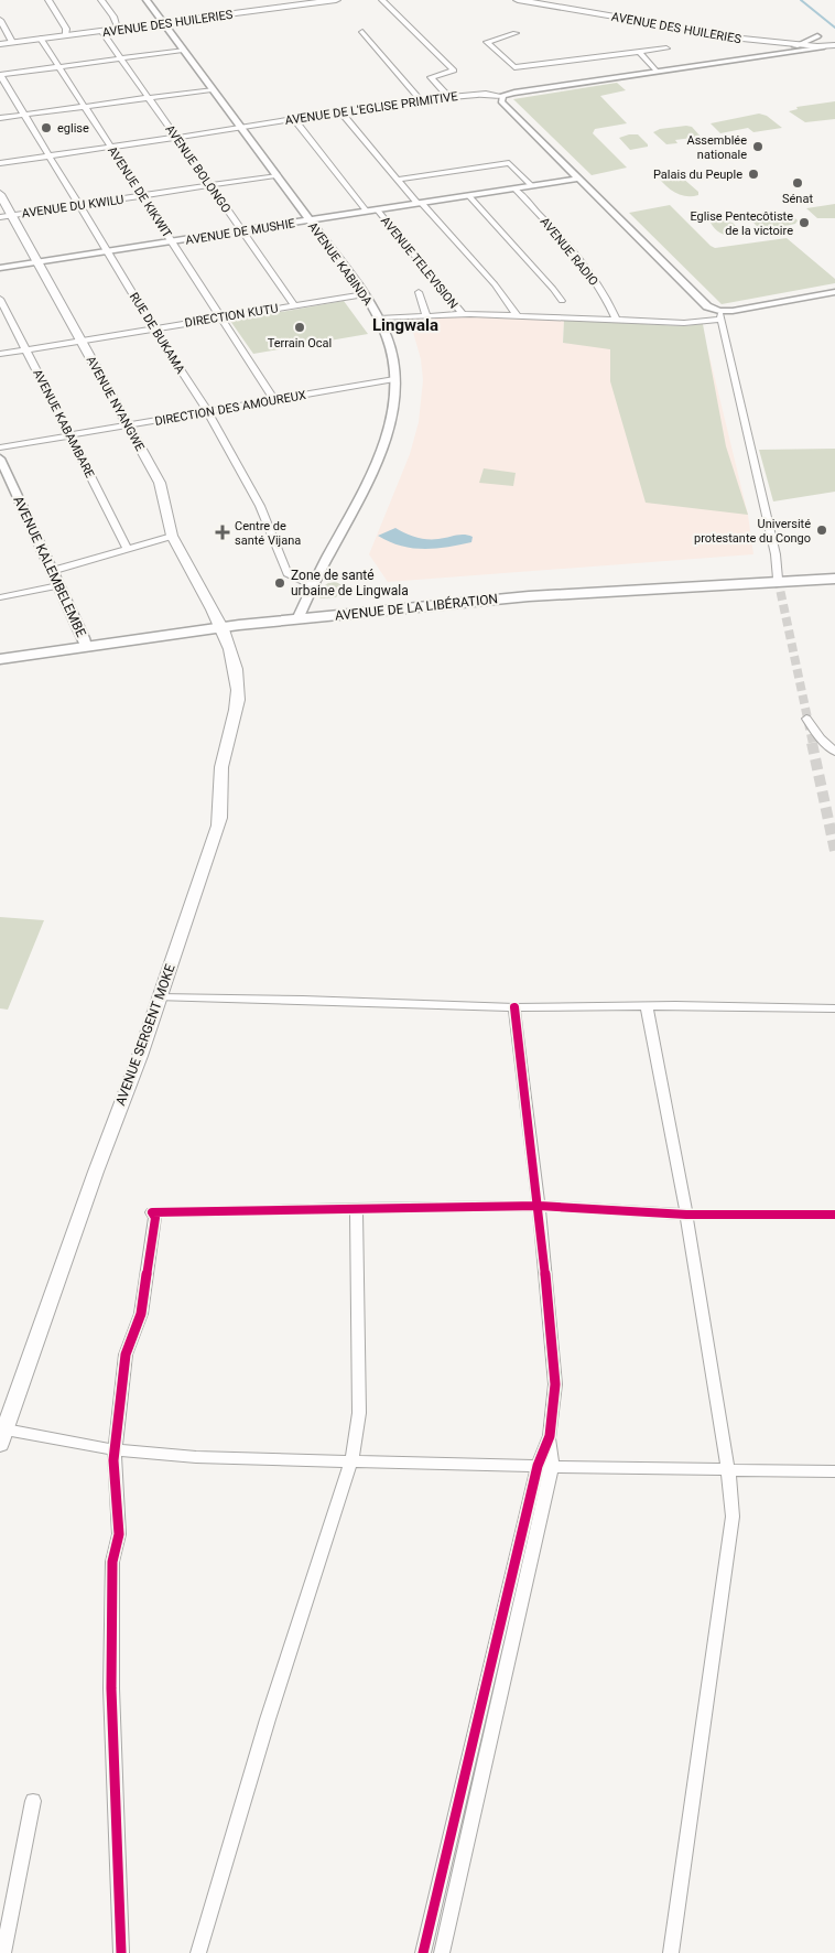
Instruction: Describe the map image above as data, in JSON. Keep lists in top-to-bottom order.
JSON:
{
  "streets": {
    "main road": [
      "AVENUE DES HUILERIES",
      "AVENUE NYANGWE",
      "AVENUE DE LA LIBÉRATION",
      "AVENUE SERGENT MOKE"
    ],
    "street": [
      "AVENUE DE L'EGLISE PRIMITIVE",
      "AVENUE BOLONGO",
      "AVENUE DE KIKWIT",
      "AVENUE DU KWILU",
      "AVENUE DE MUSHIE",
      "AVENUE RADIO",
      "AVENUE TELEVISION",
      "AVENUE KABINDA",
      "DIRECTION KUTU",
      "RUE DE BUKAMA",
      "DIRECTION DES AMOUREUX",
      "AVENUE KABAMBARE",
      "AVENUE KALEMBELEMBE"
    ]
  },
  "crossings": [
    ["AVENUE DES HUILERIES", "AVENUE BOLONGO"],
    ["AVENUE DES HUILERIES", "AVENUE DE KIKWIT"],
    ["AVENUE DES HUILERIES", "AVENUE KABINDA"],
    ["AVENUE DE L'EGLISE PRIMITIVE", "AVENUE BOLONGO"],
    ["AVENUE DE L'EGLISE PRIMITIVE", "AVENUE DE KIKWIT"],
    ["AVENUE DE L'EGLISE PRIMITIVE", "AVENUE KABINDA"],
    ["AVENUE DE L'EGLISE PRIMITIVE", "RUE DE BUKAMA"],
    ["AVENUE BOLONGO", "AVENUE DU KWILU"],
    ["AVENUE BOLONGO", "AVENUE DE MUSHIE"],
    ["AVENUE BOLONGO", "DIRECTION KUTU"],
    ["AVENUE DE KIKWIT", "AVENUE DU KWILU"],
    ["AVENUE DE KIKWIT", "AVENUE DE MUSHIE"],
    ["AVENUE DE KIKWIT", "DIRECTION KUTU"],
    ["AVENUE DE KIKWIT", "DIRECTION DES AMOUREUX"],
    ["AVENUE DU KWILU", "AVENUE KABINDA"],
    ["AVENUE DU KWILU", "RUE DE BUKAMA"],
    ["AVENUE DU KWILU", "AVENUE NYANGWE"],
    ["AVENUE DE MUSHIE", "AVENUE RADIO"],
    ["AVENUE DE MUSHIE", "AVENUE TELEVISION"],
    ["AVENUE DE MUSHIE", "AVENUE KABINDA"],
    ["AVENUE DE MUSHIE", "RUE DE BUKAMA"],
    ["AVENUE DE MUSHIE", "AVENUE NYANGWE"],
    ["AVENUE KABINDA", "DIRECTION KUTU"],
    ["AVENUE KABINDA", "RUE DE BUKAMA"],
    ["AVENUE KABINDA", "DIRECTION DES AMOUREUX"],
    ["AVENUE KABINDA", "AVENUE DE LA LIBÉRATION"],
    ["DIRECTION KUTU", "RUE DE BUKAMA"],
    ["DIRECTION KUTU", "AVENUE NYANGWE"],
    ["DIRECTION KUTU", "AVENUE KABAMBARE"],
    ["RUE DE BUKAMA", "DIRECTION DES AMOUREUX"],
    ["AVENUE NYANGWE", "DIRECTION DES AMOUREUX"],
    ["AVENUE NYANGWE", "AVENUE DE LA LIBÉRATION"],
    ["AVENUE NYANGWE", "AVENUE SERGENT MOKE"],
    ["DIRECTION DES AMOUREUX", "AVENUE KABAMBARE"],
    ["AVENUE KALEMBELEMBE", "AVENUE DE LA LIBÉRATION"],
    ["AVENUE DE LA LIBÉRATION", "AVENUE SERGENT MOKE"]
  ],
  "districts": ["Lingwala"],
  "places": {
    "other": [
      "eglise",
      "Assemblée nationale",
      "Palais du Peuple",
      "Sénat",
      "Eglise Pentecôtiste de la victoire",
      "Terrain Ocal",
      "Université protestante du Congo",
      "Zone de santé urbaine de Lingwala"
    ],
    "health": ["Centre de santé Vijana"]
  }
}
